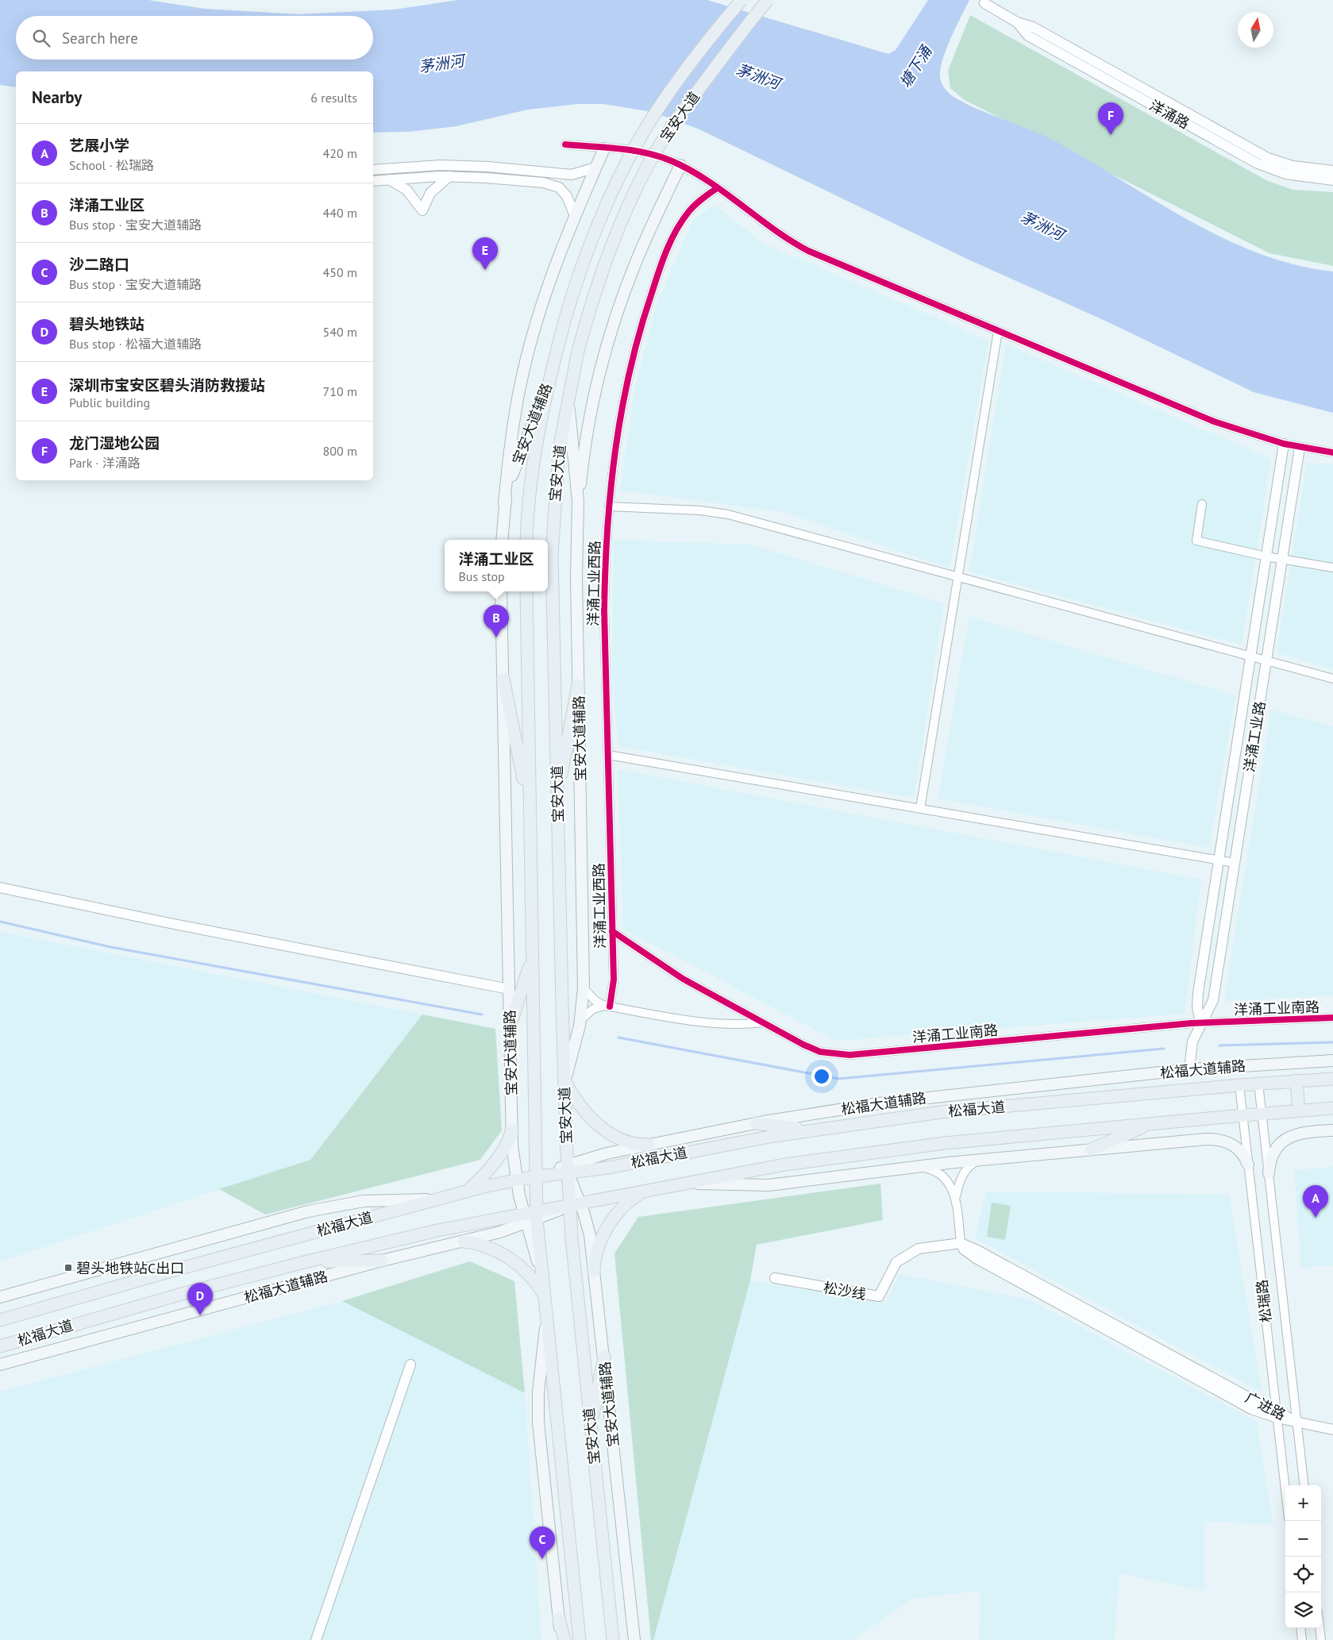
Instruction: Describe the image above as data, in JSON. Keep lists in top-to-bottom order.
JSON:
{
  "streets": {
    "main road": [
      "宝安大道",
      "宝安大道辅路",
      "松福大道辅路",
      "松福大道"
    ],
    "street": [
      "洋涌路",
      "洋涌工业西路",
      "洋涌工业路",
      "洋涌工业南路",
      "松沙线",
      "松瑞路",
      "广进路"
    ]
  },
  "crossings": [
    ["宝安大道", "宝安大道辅路"],
    ["宝安大道", "松福大道辅路"],
    ["宝安大道", "松福大道"],
    ["宝安大道辅路", "松福大道辅路"],
    ["宝安大道辅路", "松福大道"],
    ["洋涌工业西路", "洋涌工业南路"],
    ["洋涌工业路", "洋涌工业南路"],
    ["洋涌工业路", "松福大道辅路"],
    ["松福大道辅路", "松福大道"],
    ["松福大道", "松瑞路"],
    ["松沙线", "广进路"],
    ["松瑞路", "广进路"]
  ],
  "water": ["茅洲河", "塘下涌"],
  "places": {
    "transit": ["碧头地铁站C出口"]
  },
  "north": "top",
  "page": {
    "search": "Search here",
    "heading": ["Nearby", "6 results"],
    "pins": [
      "F",
      "E",
      "B",
      "A",
      "D",
      "C"
    ],
    "list": [
      {
        "mark": "A",
        "name": "艺展小学",
        "note": "School · 松瑞路",
        "value": "420 m"
      },
      {
        "mark": "B",
        "name": "洋涌工业区",
        "note": "Bus stop · 宝安大道辅路",
        "value": "440 m"
      },
      {
        "mark": "C",
        "name": "沙二路口",
        "note": "Bus stop · 宝安大道辅路",
        "value": "450 m"
      },
      {
        "mark": "D",
        "name": "碧头地铁站",
        "note": "Bus stop · 松福大道辅路",
        "value": "540 m"
      },
      {
        "mark": "E",
        "name": "深圳市宝安区碧头消防救援站",
        "note": "Public building",
        "value": "710 m"
      },
      {
        "mark": "F",
        "name": "龙门湿地公园",
        "note": "Park · 洋涌路",
        "value": "800 m"
      }
    ],
    "popup": ["洋涌工业区", "Bus stop"],
    "map_buttons": ["+", "−"]
  }
}
